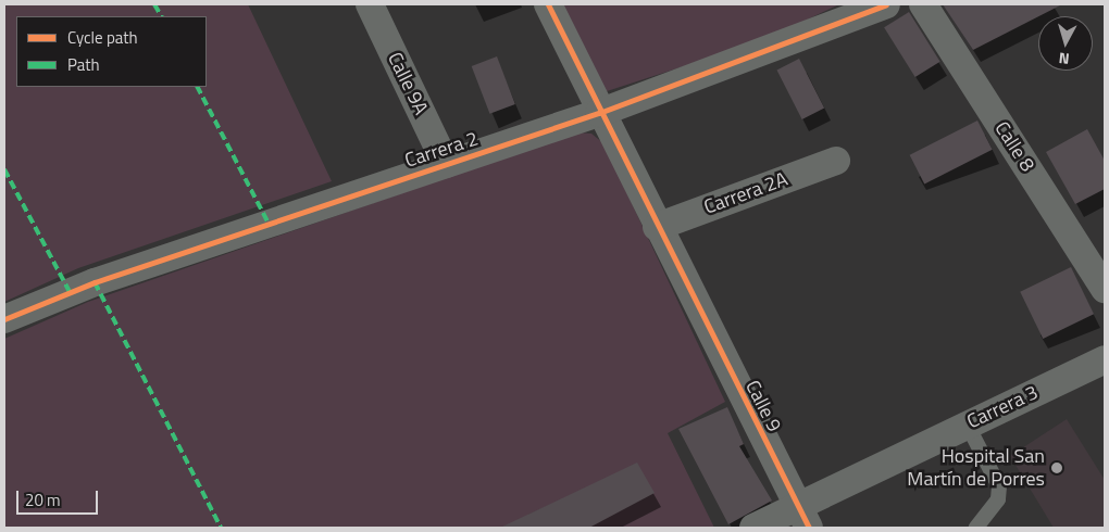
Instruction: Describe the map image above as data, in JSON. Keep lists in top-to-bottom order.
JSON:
{
  "streets": {
    "street": [
      "Calle 9A",
      "Calle 8",
      "Carrera 2",
      "Carrera 2A",
      "Calle 9",
      "Carrera 3"
    ]
  },
  "crossings": [
    ["Calle 9A", "Carrera 2"],
    ["Carrera 2", "Calle 9"],
    ["Carrera 2A", "Calle 9"],
    ["Calle 9", "Carrera 3"]
  ],
  "places": ["Hospital San Martín de Porres"],
  "legend": ["Cycle path", "Path"],
  "scale_bar": "20 m",
  "north": "bottom"
}
